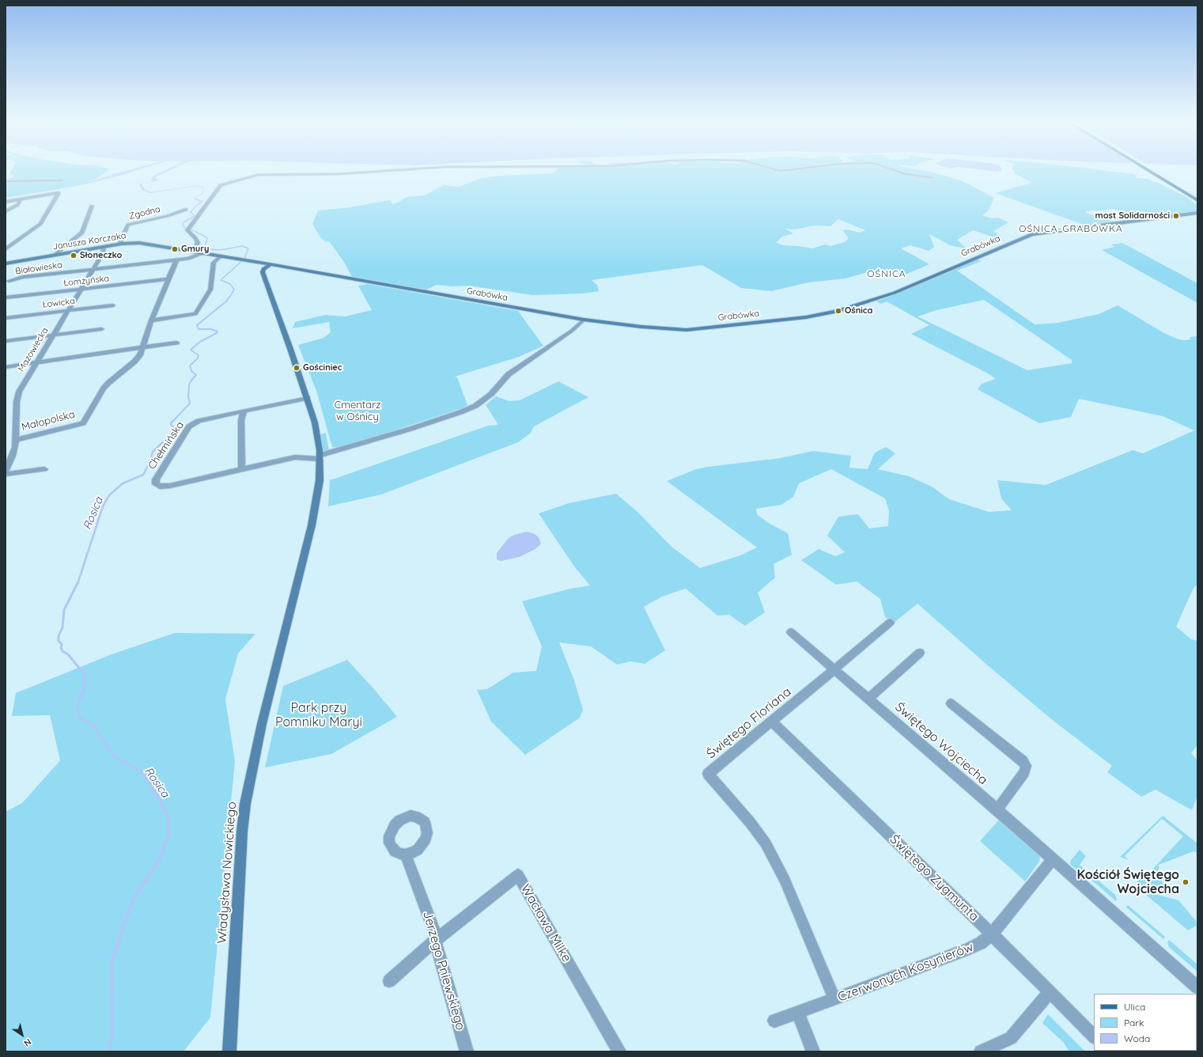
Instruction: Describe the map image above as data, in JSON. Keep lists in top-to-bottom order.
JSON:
{
  "streets": {
    "street": [
      "Zgodna",
      "Janusza Korczaka",
      "Grabówka",
      "Białowieska",
      "Łomżyńska",
      "Łowicka",
      "Mazowiecka",
      "Małopolska",
      "Chełmińska",
      "Świętego Floriana",
      "Świętego Wojciecha",
      "Władysława Nowickiego",
      "Świętego Zygmunta",
      "Wacława Milke",
      "Jerzego Pniewskiego",
      "Czerwonych Kosynierów"
    ]
  },
  "crossings": [
    ["Zgodna", "Janusza Korczaka"],
    ["Janusza Korczaka", "Grabówka"],
    ["Janusza Korczaka", "Białowieska"],
    ["Janusza Korczaka", "Mazowiecka"],
    ["Białowieska", "Mazowiecka"],
    ["Białowieska", "Małopolska"],
    ["Łomżyńska", "Mazowiecka"],
    ["Łomżyńska", "Małopolska"],
    ["Łowicka", "Mazowiecka"],
    ["Mazowiecka", "Małopolska"],
    ["Chełmińska", "Władysława Nowickiego"],
    ["Świętego Floriana", "Świętego Wojciecha"],
    ["Świętego Floriana", "Świętego Zygmunta"],
    ["Świętego Floriana", "Czerwonych Kosynierów"],
    ["Świętego Wojciecha", "Czerwonych Kosynierów"],
    ["Świętego Zygmunta", "Czerwonych Kosynierów"],
    ["Wacława Milke", "Jerzego Pniewskiego"]
  ],
  "districts": ["OŚNICA-GRABÓWKA", "OŚNICA"],
  "water": ["Rosica"],
  "parks": ["Cmentarz w Ośnicy", "Park przy Pomniku Maryi"],
  "places": [
    "most Solidarności",
    "Gmury",
    "Słoneczko",
    "Ośnica",
    "Gościniec",
    "Kościół Świętego Wojciecha"
  ],
  "legend": ["Ulica", "Park", "Woda"],
  "north": "bottom right"
}
